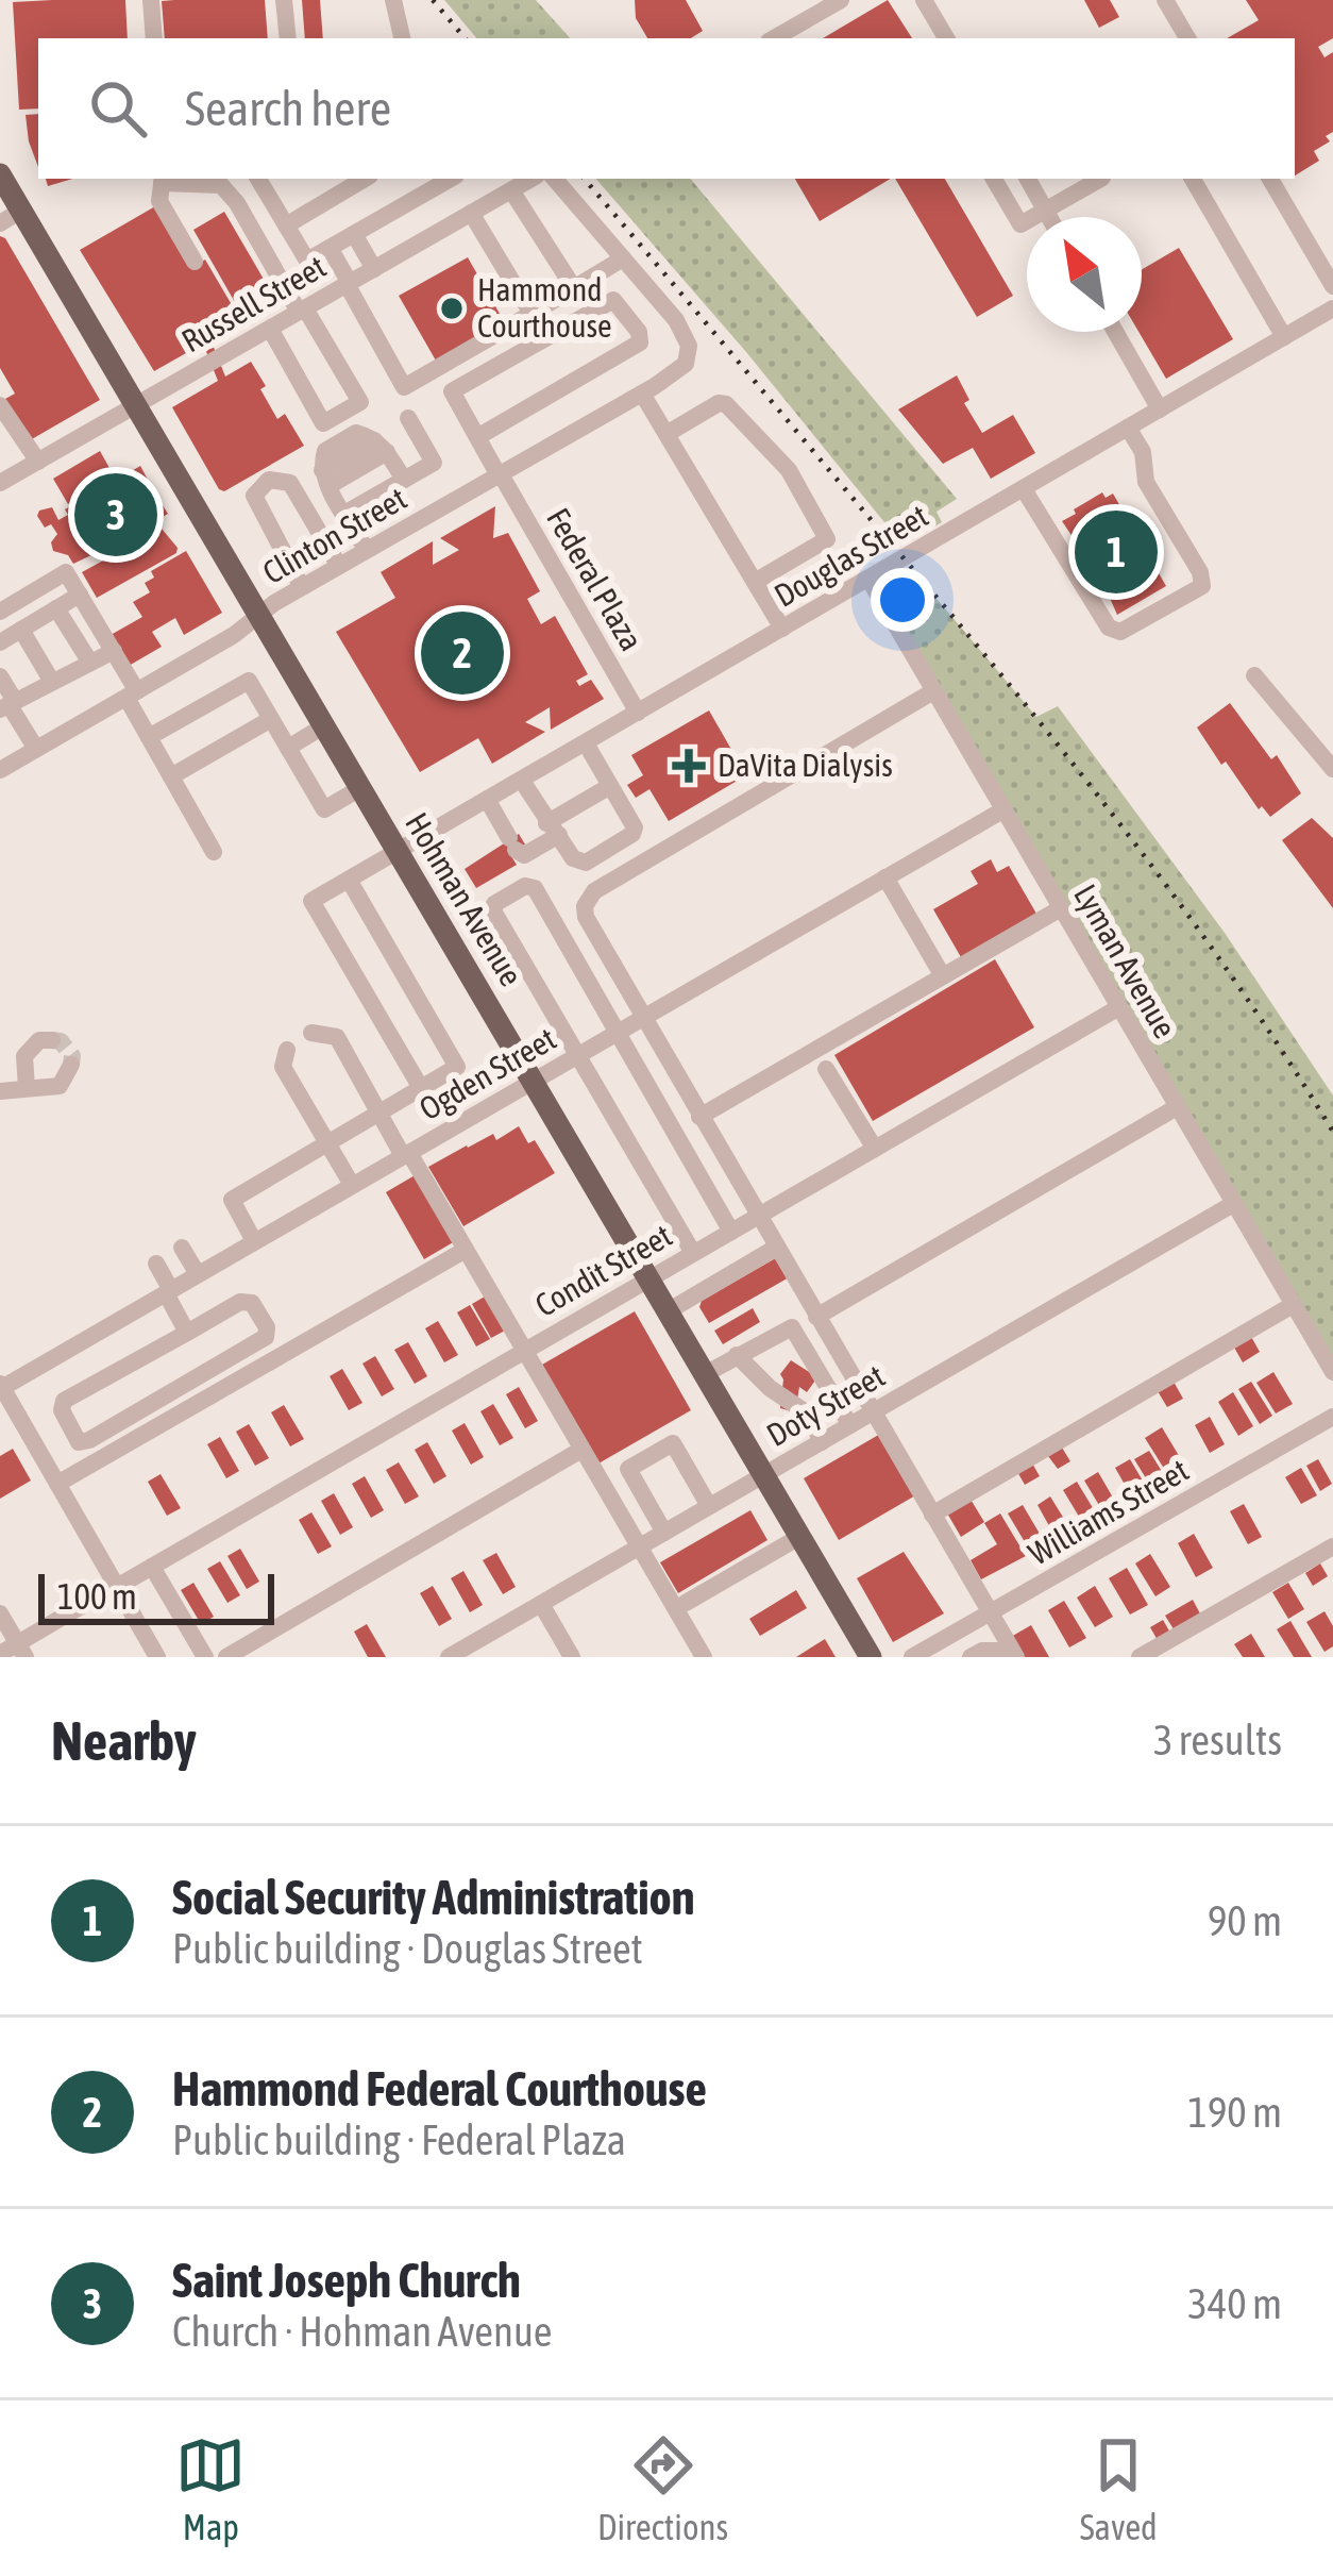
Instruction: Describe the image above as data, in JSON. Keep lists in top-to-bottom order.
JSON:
{
  "streets": {
    "main road": ["Hohman Avenue"],
    "street": [
      "Russell Street",
      "Clinton Street",
      "Douglas Street",
      "Federal Plaza",
      "Lyman Avenue",
      "Ogden Street",
      "Condit Street",
      "Doty Street",
      "Williams Street"
    ]
  },
  "crossings": [
    ["Russell Street", "Hohman Avenue"],
    ["Clinton Street", "Federal Plaza"],
    ["Clinton Street", "Hohman Avenue"],
    ["Douglas Street", "Federal Plaza"],
    ["Douglas Street", "Hohman Avenue"],
    ["Douglas Street", "Lyman Avenue"],
    ["Hohman Avenue", "Ogden Street"],
    ["Hohman Avenue", "Condit Street"],
    ["Hohman Avenue", "Doty Street"],
    ["Lyman Avenue", "Ogden Street"],
    ["Lyman Avenue", "Condit Street"],
    ["Lyman Avenue", "Doty Street"]
  ],
  "places": {
    "other": ["Hammond Courthouse"],
    "health": ["DaVita Dialysis"]
  },
  "scale_bar": "100 m",
  "north": "top left",
  "page": {
    "search": "Search here",
    "pins": ["3", "1", "2"],
    "scale": "100 m",
    "heading": ["Nearby", "3 results"],
    "list": [
      {
        "mark": "1",
        "name": "Social Security Administration",
        "note": "Public building · Douglas Street",
        "value": "90 m"
      },
      {
        "mark": "2",
        "name": "Hammond Federal Courthouse",
        "note": "Public building · Federal Plaza",
        "value": "190 m"
      },
      {
        "mark": "3",
        "name": "Saint Joseph Church",
        "note": "Church · Hohman Avenue",
        "value": "340 m"
      }
    ],
    "nav": ["Map", "Directions", "Saved"]
  }
}
